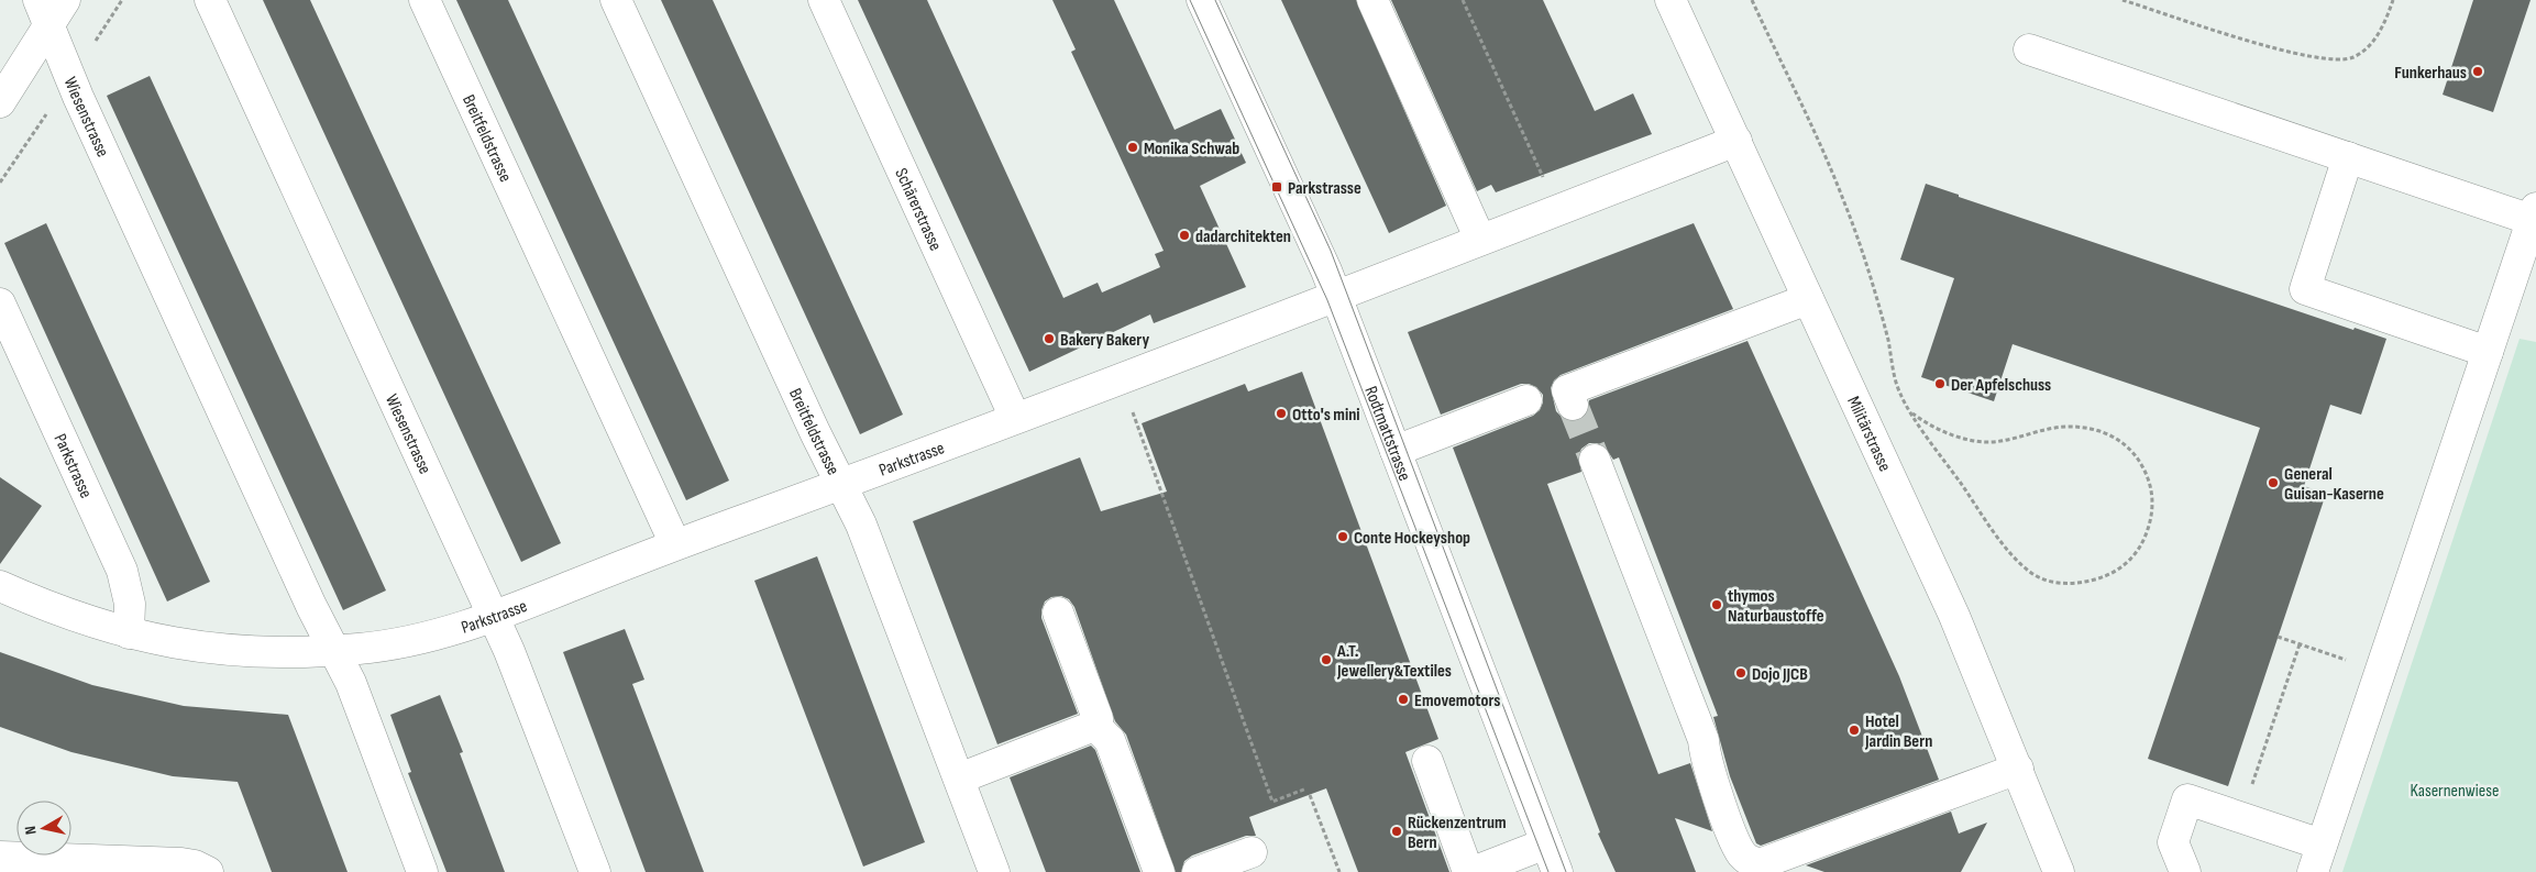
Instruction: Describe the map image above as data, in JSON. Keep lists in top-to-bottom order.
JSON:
{
  "streets": {
    "street": [
      "Wiesenstrasse",
      "Breitfeldstrasse",
      "Schärerstrasse",
      "Rodtmattstrasse",
      "Militärstrasse",
      "Parkstrasse"
    ]
  },
  "crossings": [
    ["Wiesenstrasse", "Parkstrasse"],
    ["Breitfeldstrasse", "Parkstrasse"],
    ["Schärerstrasse", "Parkstrasse"],
    ["Rodtmattstrasse", "Parkstrasse"],
    ["Militärstrasse", "Parkstrasse"]
  ],
  "parks": ["Kasernenwiese"],
  "places": {
    "other": [
      "Funkerhaus",
      "Monika Schwab",
      "dadarchitekten",
      "Bakery Bakery",
      "Der Apfelschuss",
      "Otto's mini",
      "General Guisan-Kaserne",
      "Conte Hockeyshop",
      "thymos Naturbaustoffe",
      "A.T. Jewellery&Textiles",
      "Dojo JJCB",
      "Emovemotors",
      "Hotel Jardin Bern",
      "Rückenzentrum Bern"
    ],
    "transit": ["Parkstrasse"]
  },
  "north": "left"
}
